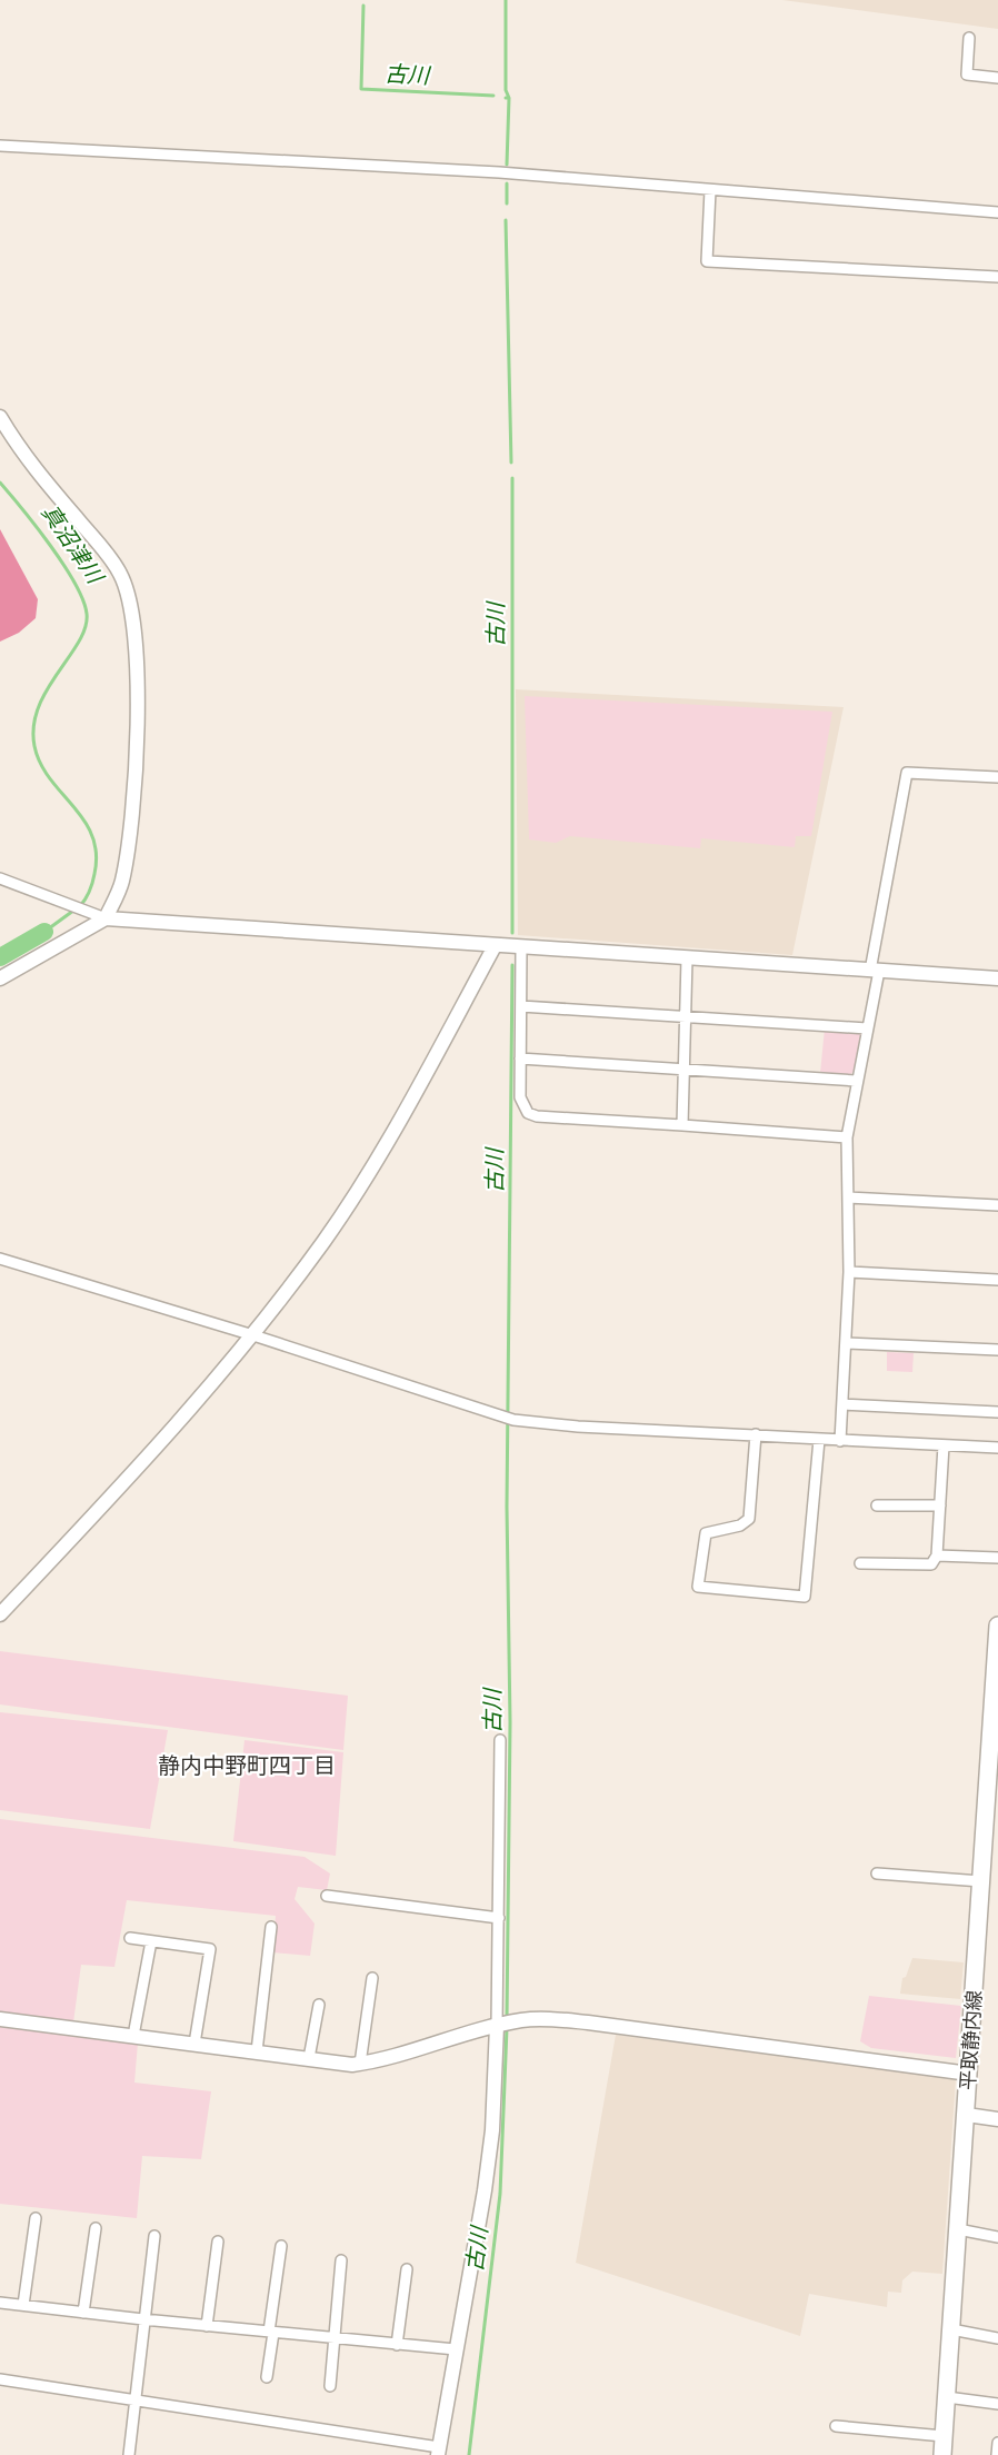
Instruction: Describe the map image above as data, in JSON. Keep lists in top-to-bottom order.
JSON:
{
  "streets": {
    "main road": ["平取静内線"]
  },
  "districts": ["静内中野町四丁目"],
  "water": ["古川", "真沼津川"]
}
